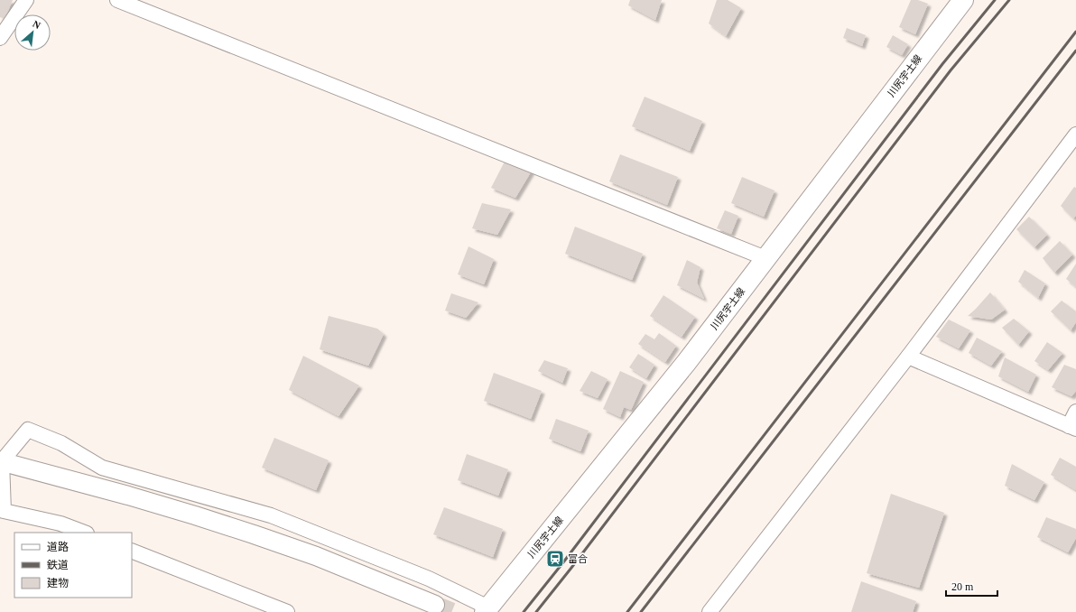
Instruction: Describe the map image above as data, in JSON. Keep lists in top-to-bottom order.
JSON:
{
  "streets": {
    "main road": ["川尻宇土線"]
  },
  "places": {
    "station": ["富合"]
  },
  "legend": ["道路", "鉄道", "建物"],
  "scale_bar": "20 m",
  "north": "top right"
}
